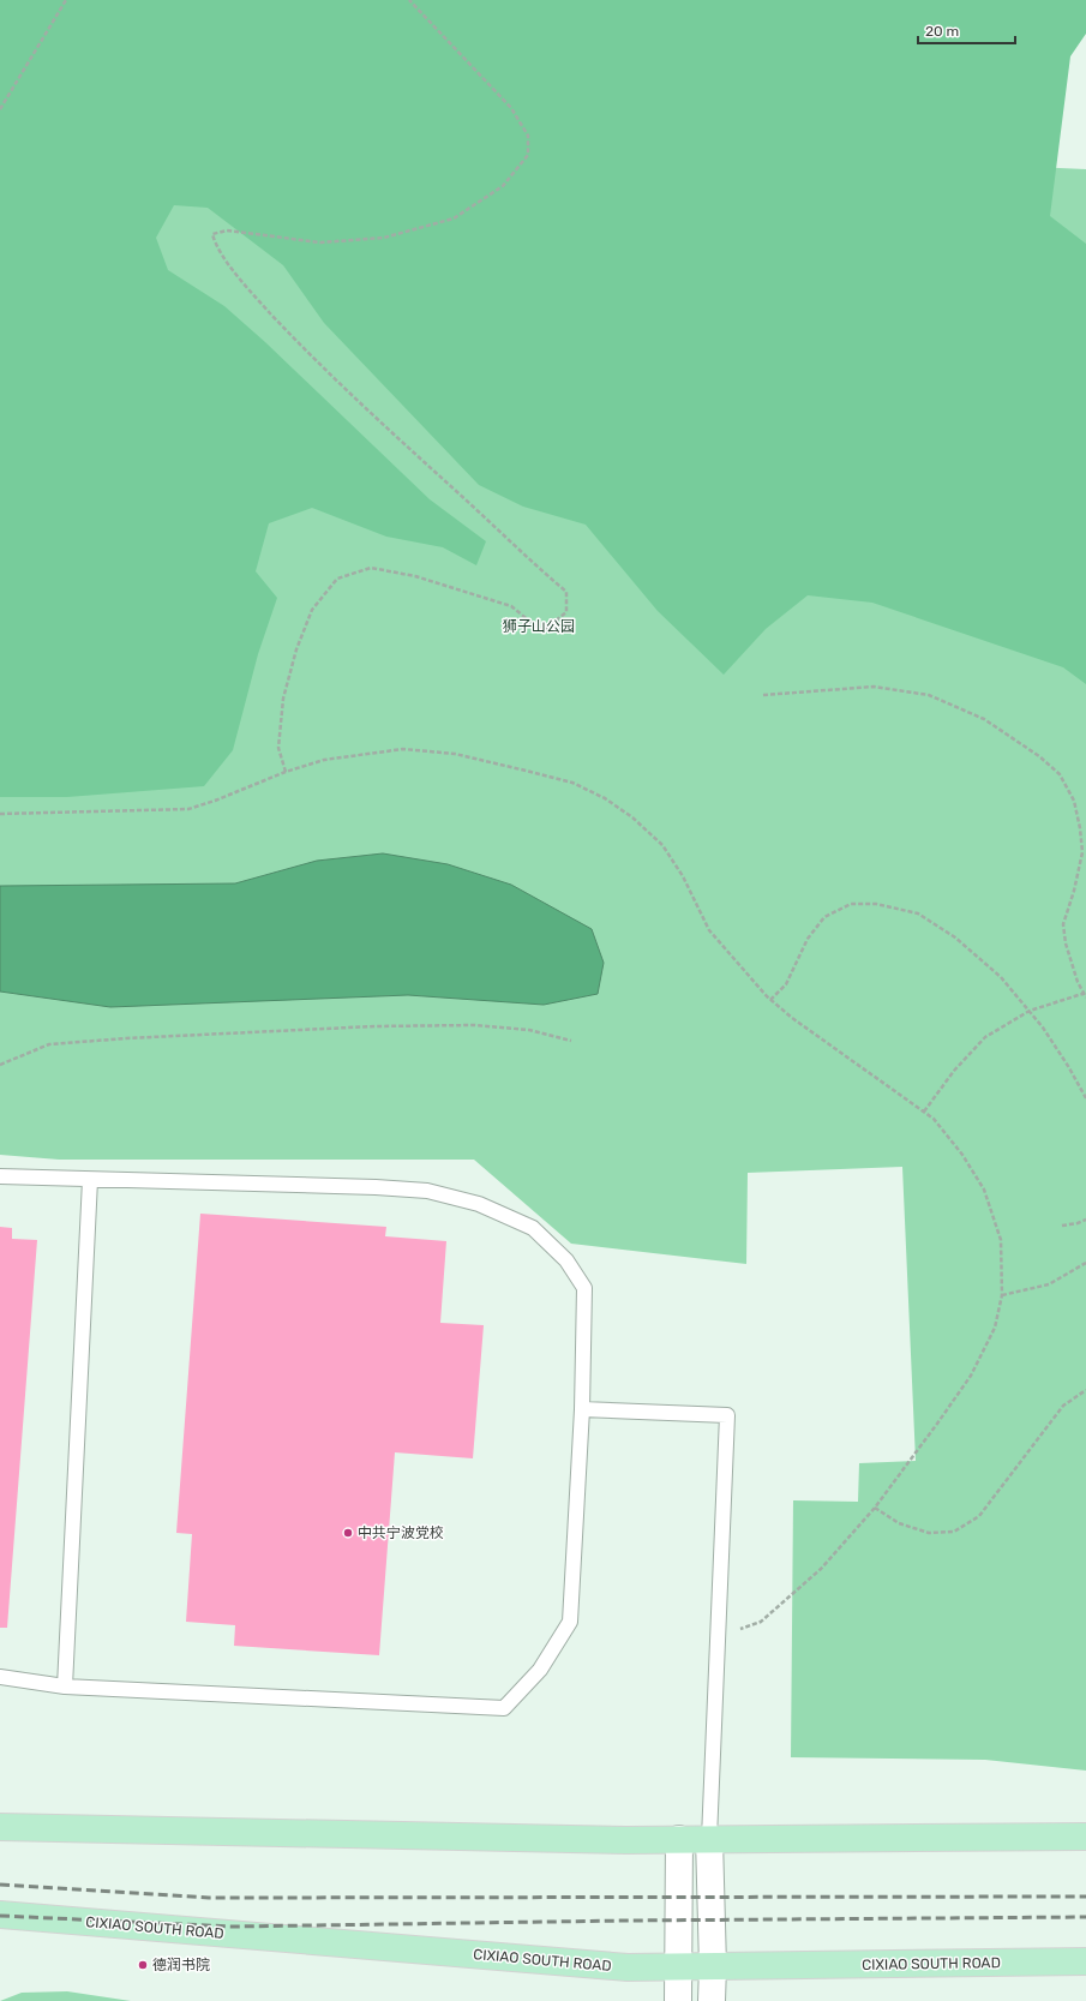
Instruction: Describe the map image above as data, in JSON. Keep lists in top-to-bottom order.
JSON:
{
  "streets": {
    "main road": ["CIXIAO SOUTH ROAD"]
  },
  "parks": ["狮子山公园"],
  "places": ["中共宁波党校", "德润书院"],
  "scale_bar": "20 m"
}
